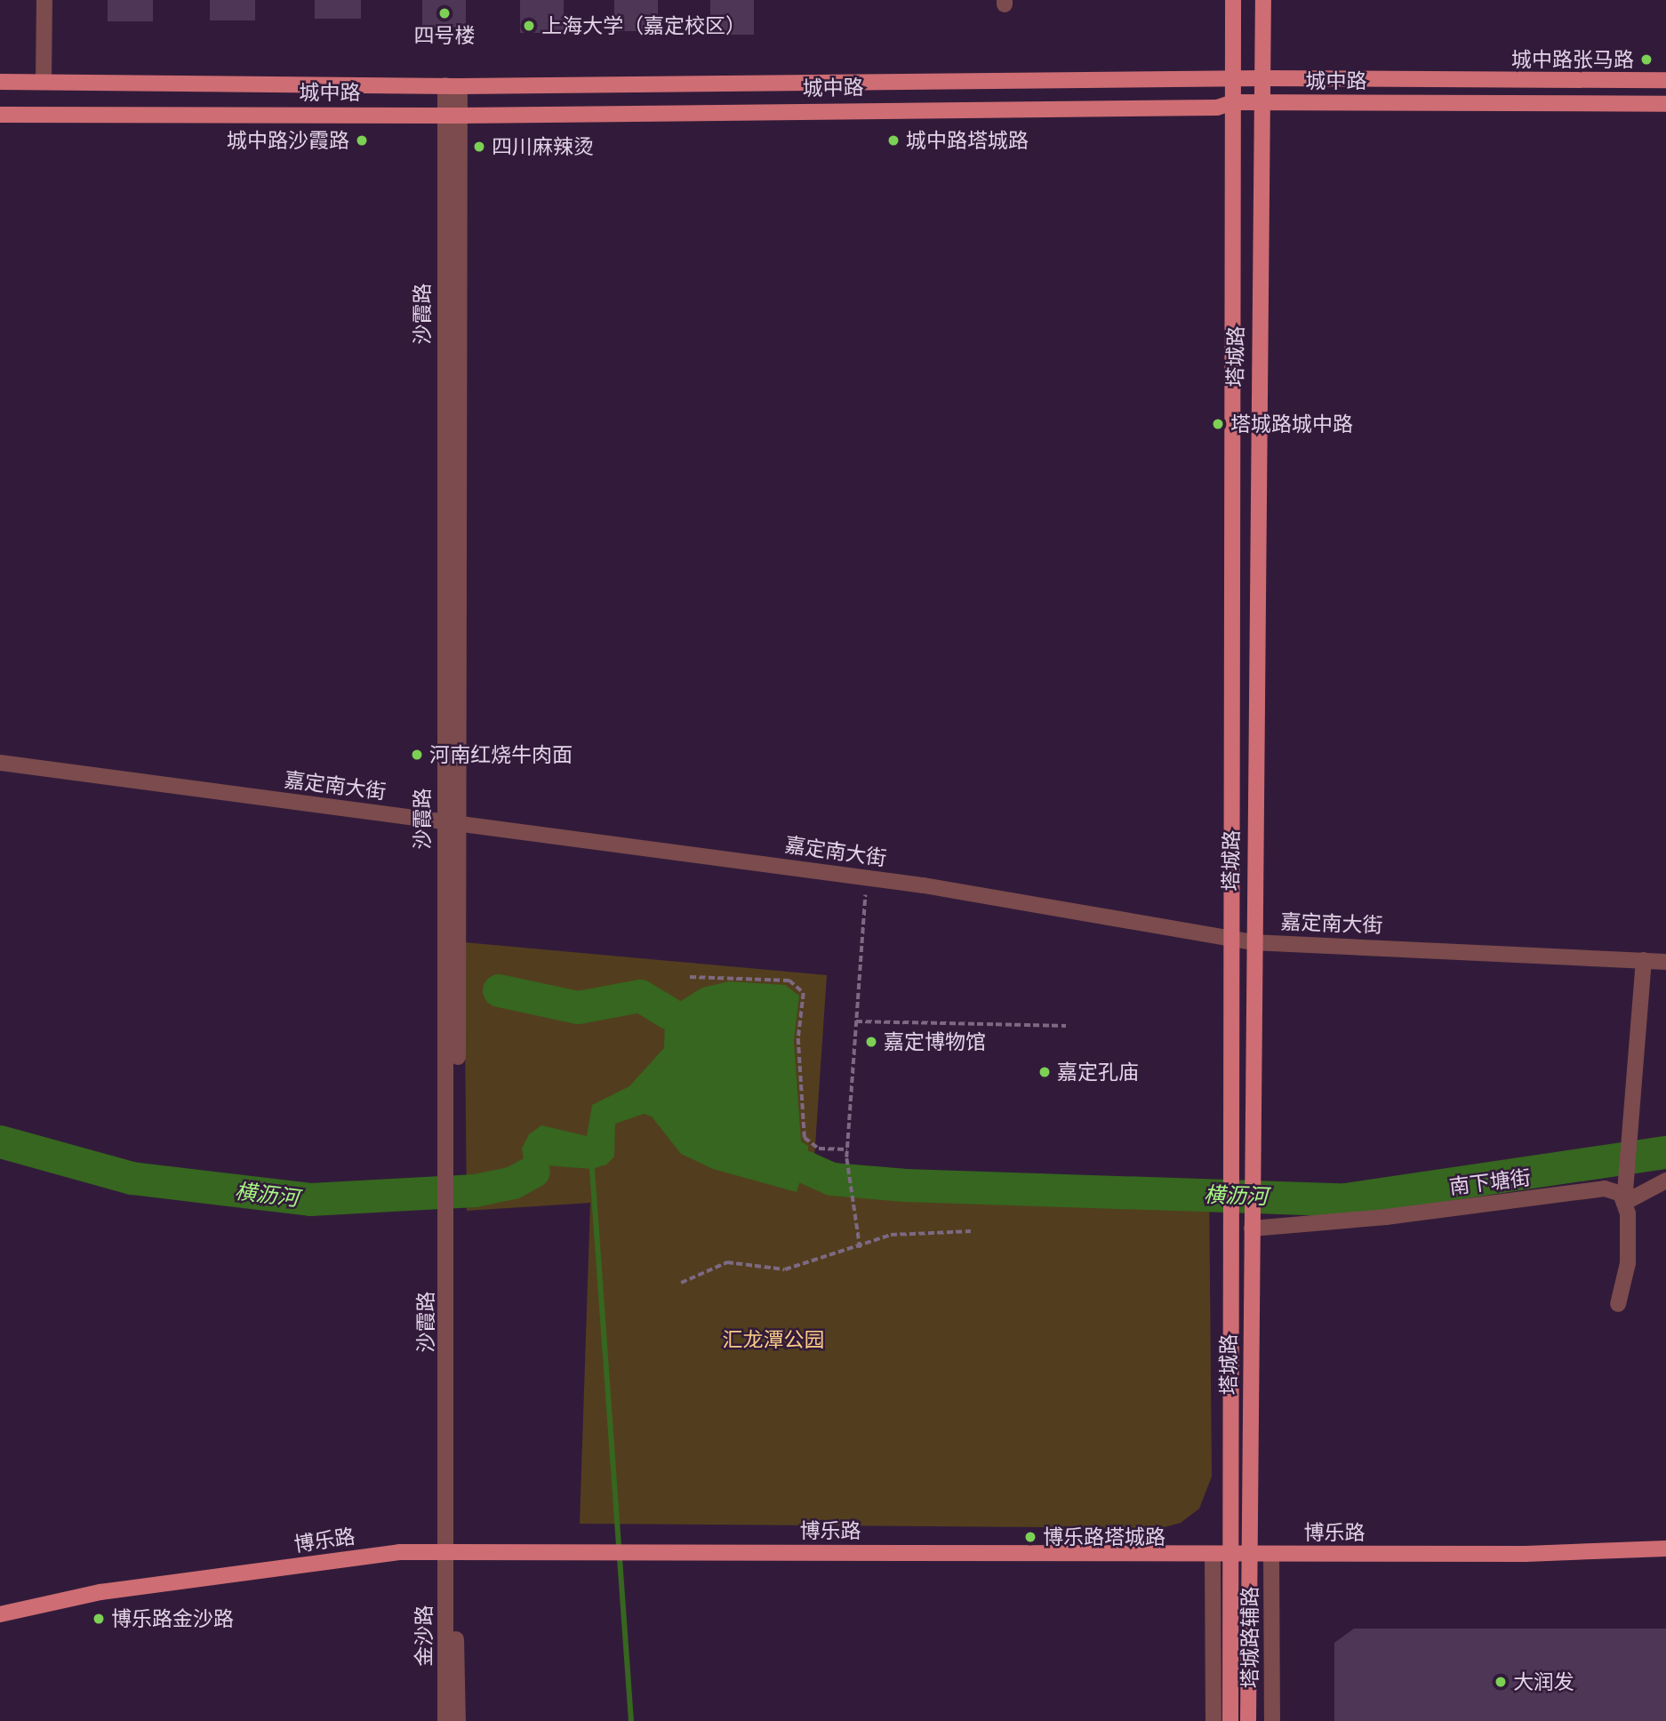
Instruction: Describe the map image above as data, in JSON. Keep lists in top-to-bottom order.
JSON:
{
  "streets": {
    "main road": ["城中路", "塔城路", "博乐路"],
    "street": [
      "沙霞路",
      "嘉定南大街",
      "南下塘街",
      "金沙路",
      "塔城路辅路"
    ]
  },
  "crossings": [
    ["城中路", "沙霞路"],
    ["城中路", "塔城路"],
    ["沙霞路", "嘉定南大街"],
    ["沙霞路", "博乐路"],
    ["沙霞路", "金沙路"],
    ["塔城路", "嘉定南大街"],
    ["塔城路", "南下塘街"],
    ["塔城路", "博乐路"],
    ["博乐路", "金沙路"],
    ["博乐路", "塔城路辅路"]
  ],
  "water": ["横沥河"],
  "parks": ["汇龙潭公园"],
  "places": [
    "四号楼",
    "上海大学（嘉定校区）",
    "城中路张马路",
    "城中路沙霞路",
    "城中路塔城路",
    "四川麻辣烫",
    "塔城路城中路",
    "河南红烧牛肉面",
    "嘉定博物馆",
    "嘉定孔庙",
    "博乐路塔城路",
    "博乐路金沙路",
    "大润发"
  ]
}
